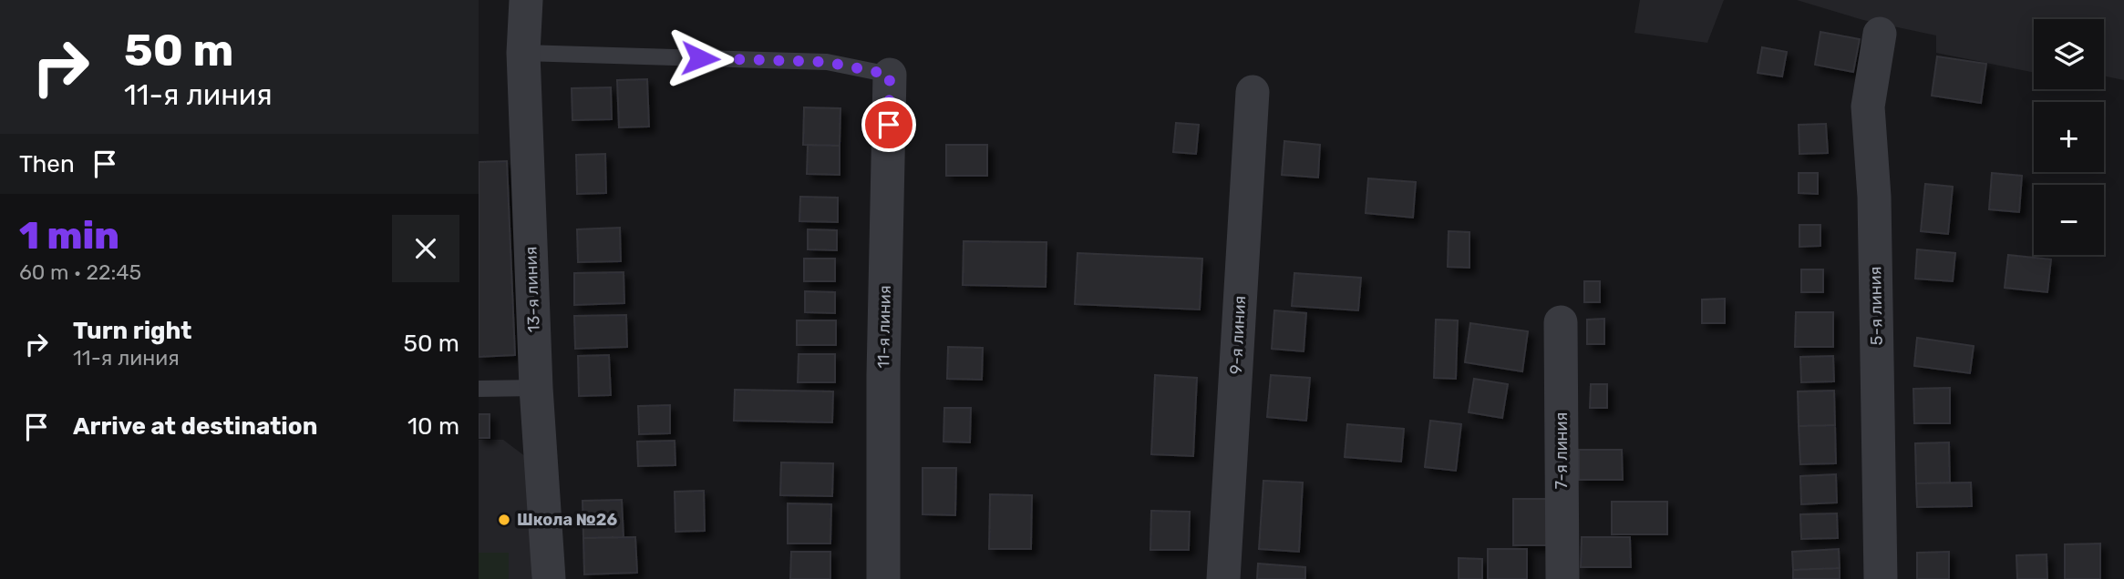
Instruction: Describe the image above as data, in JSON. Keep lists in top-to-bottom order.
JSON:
{
  "streets": {
    "street": [
      "13-я линия",
      "5-я линия",
      "11-я линия",
      "9-я линия",
      "7-я линия"
    ]
  },
  "places": ["Школа №26"],
  "page": {
    "turn": ["50 m", "11-я линия"],
    "map_buttons": ["+", "−"],
    "then": "Then",
    "heading": ["1 min", "60 m · 22:45"],
    "list": [
      {
        "name": "Turn right",
        "note": "11-я линия",
        "value": "50 m"
      },
      {
        "name": "Arrive at destination",
        "value": "10 m"
      }
    ]
  }
}
